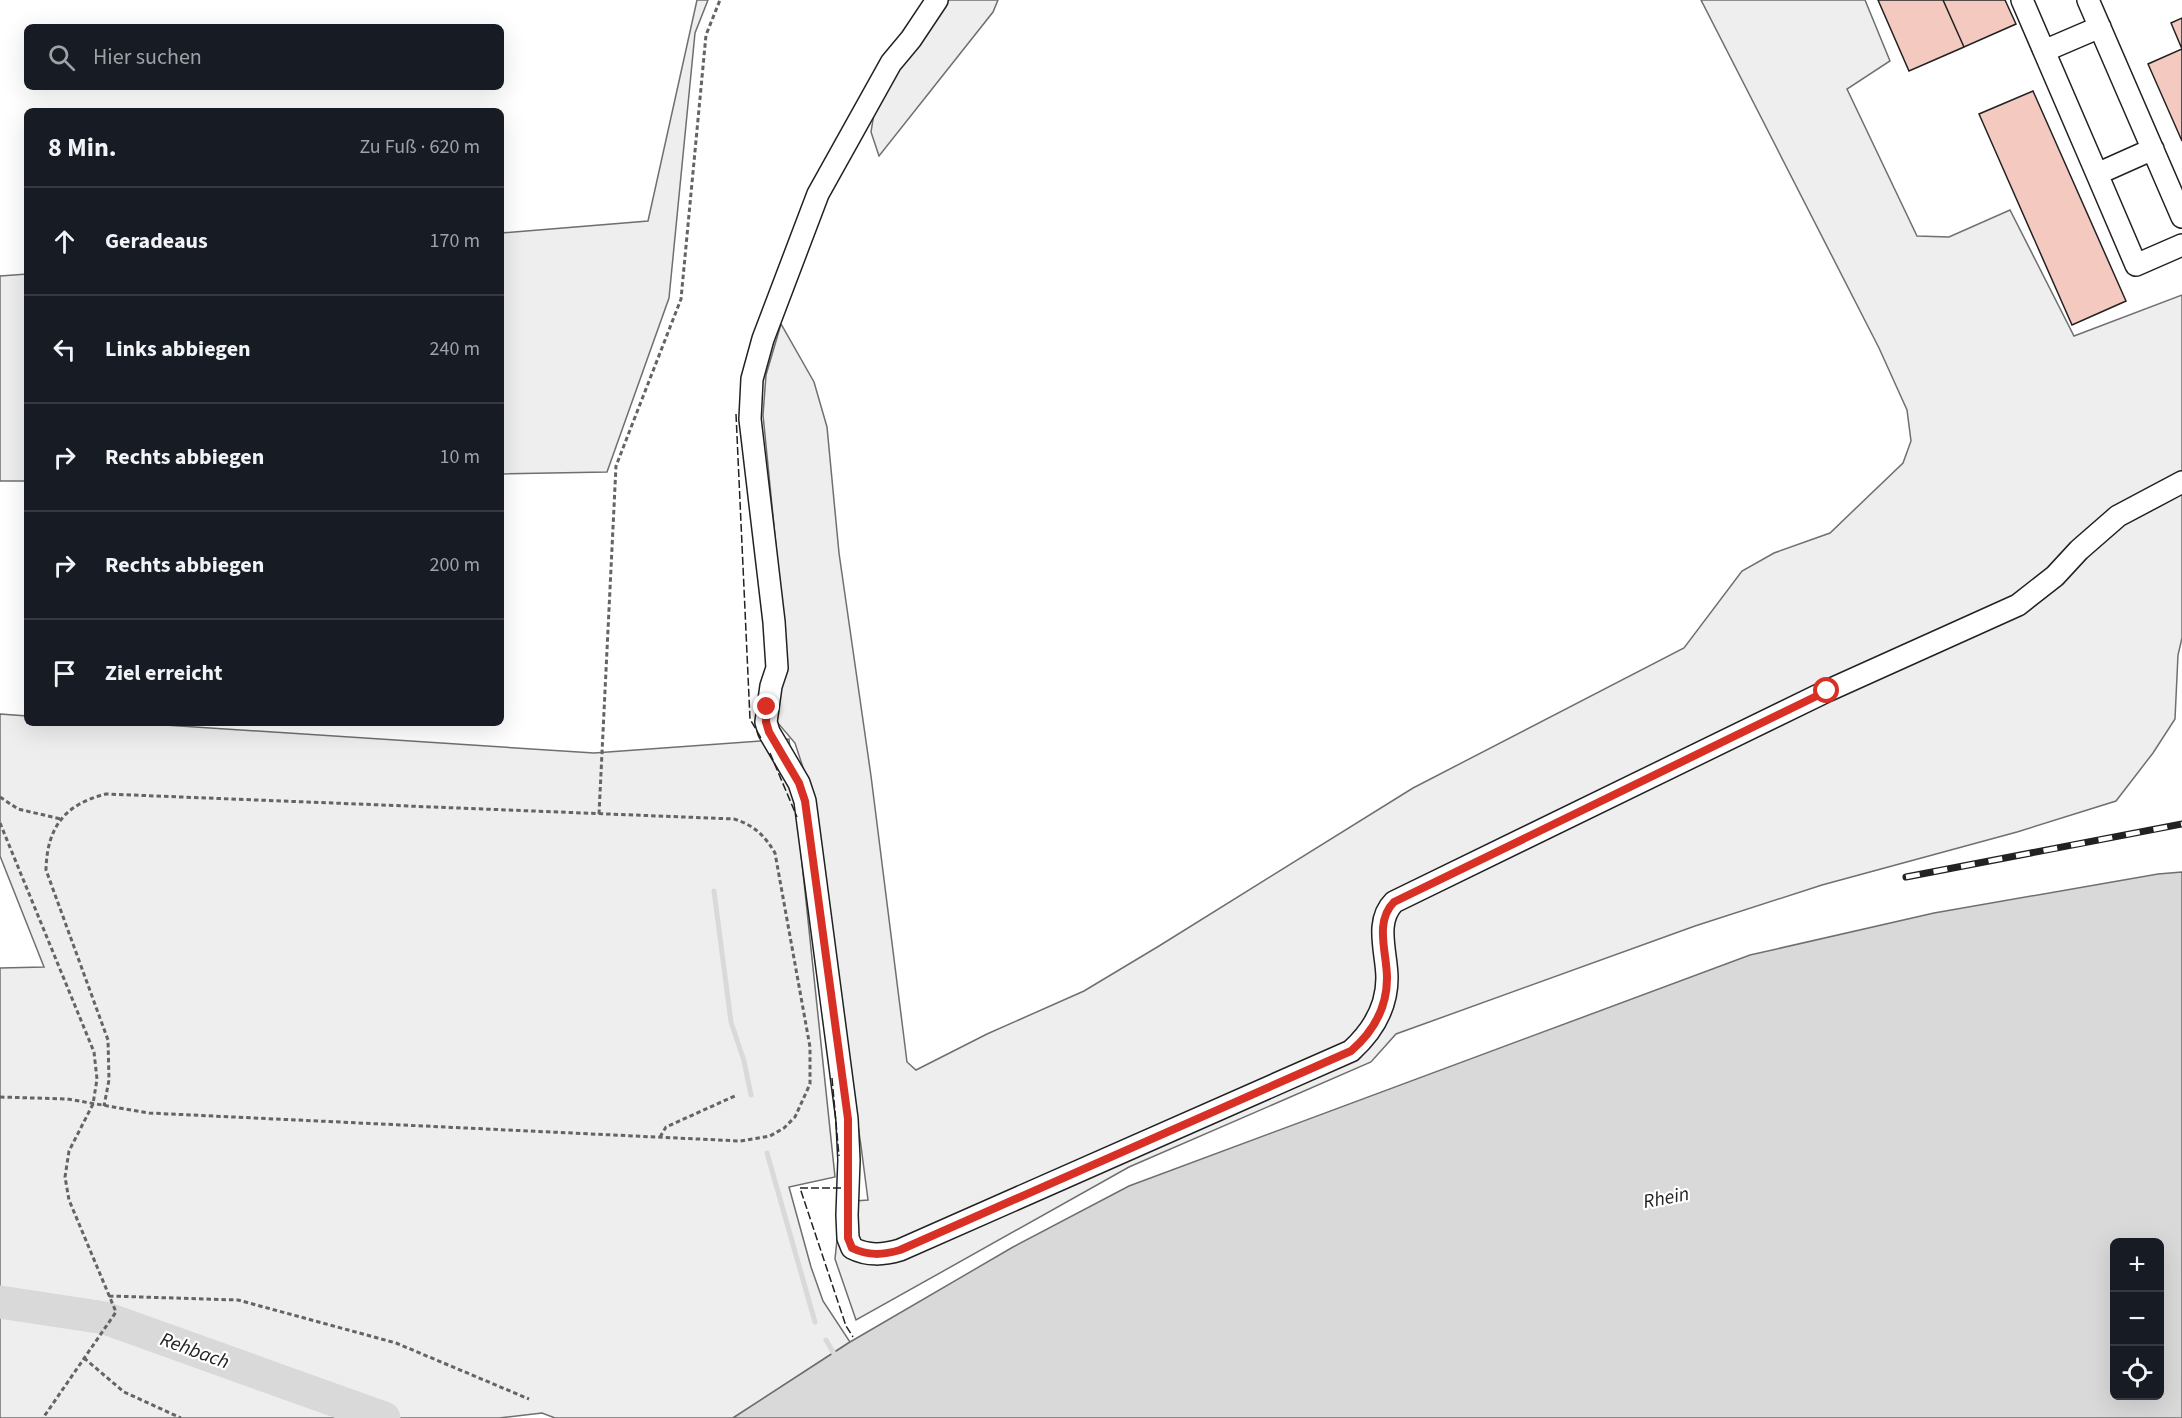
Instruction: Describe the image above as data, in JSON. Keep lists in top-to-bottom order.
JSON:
{
  "water": ["Rhein", "Rehbach"],
  "page": {
    "search": "Hier suchen",
    "heading": ["8 Min.", "Zu Fuß · 620 m"],
    "list": [
      ["Geradeaus", "170 m"],
      ["Links abbiegen", "240 m"],
      ["Rechts abbiegen", "10 m"],
      ["Rechts abbiegen", "200 m"],
      "Ziel erreicht"
    ],
    "map_buttons": ["+", "−"]
  }
}
